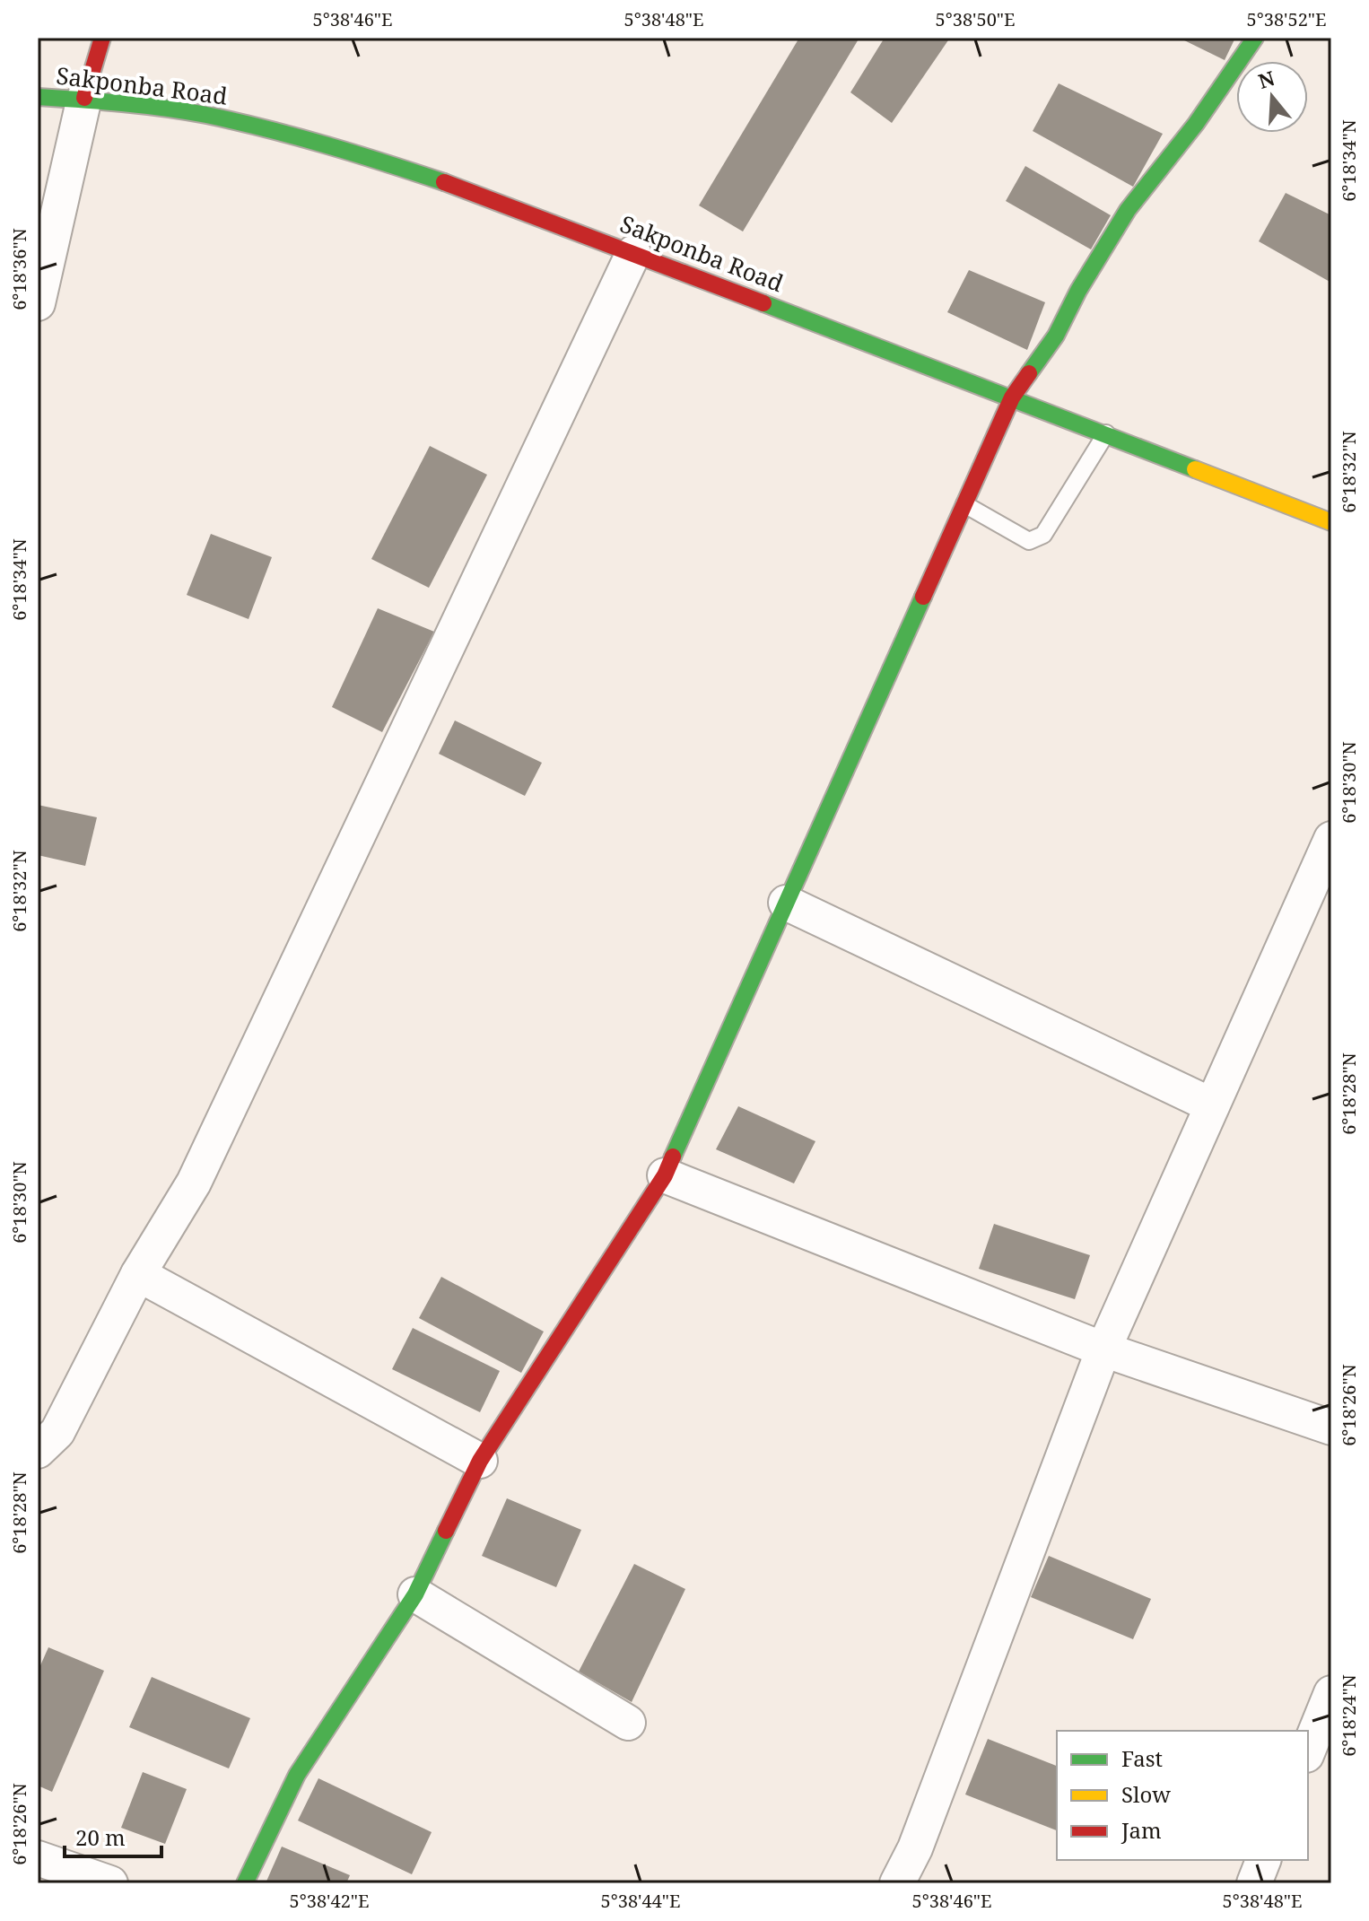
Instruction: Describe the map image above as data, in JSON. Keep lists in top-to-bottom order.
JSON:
{
  "streets": {
    "street": ["Sakponba Road"]
  },
  "legend": ["Fast", "Slow", "Jam"],
  "scale_bar": "20 m",
  "north": "top",
  "coordinates": [
    "5°38'46\"E",
    "5°38'48\"E",
    "5°38'50\"E",
    "5°38'52\"E",
    "6°18'34\"N",
    "6°18'36\"N",
    "6°18'32\"N",
    "6°18'30\"N",
    "6°18'28\"N",
    "6°18'26\"N",
    "6°18'24\"N",
    "5°38'42\"E",
    "5°38'44\"E"
  ]
}
